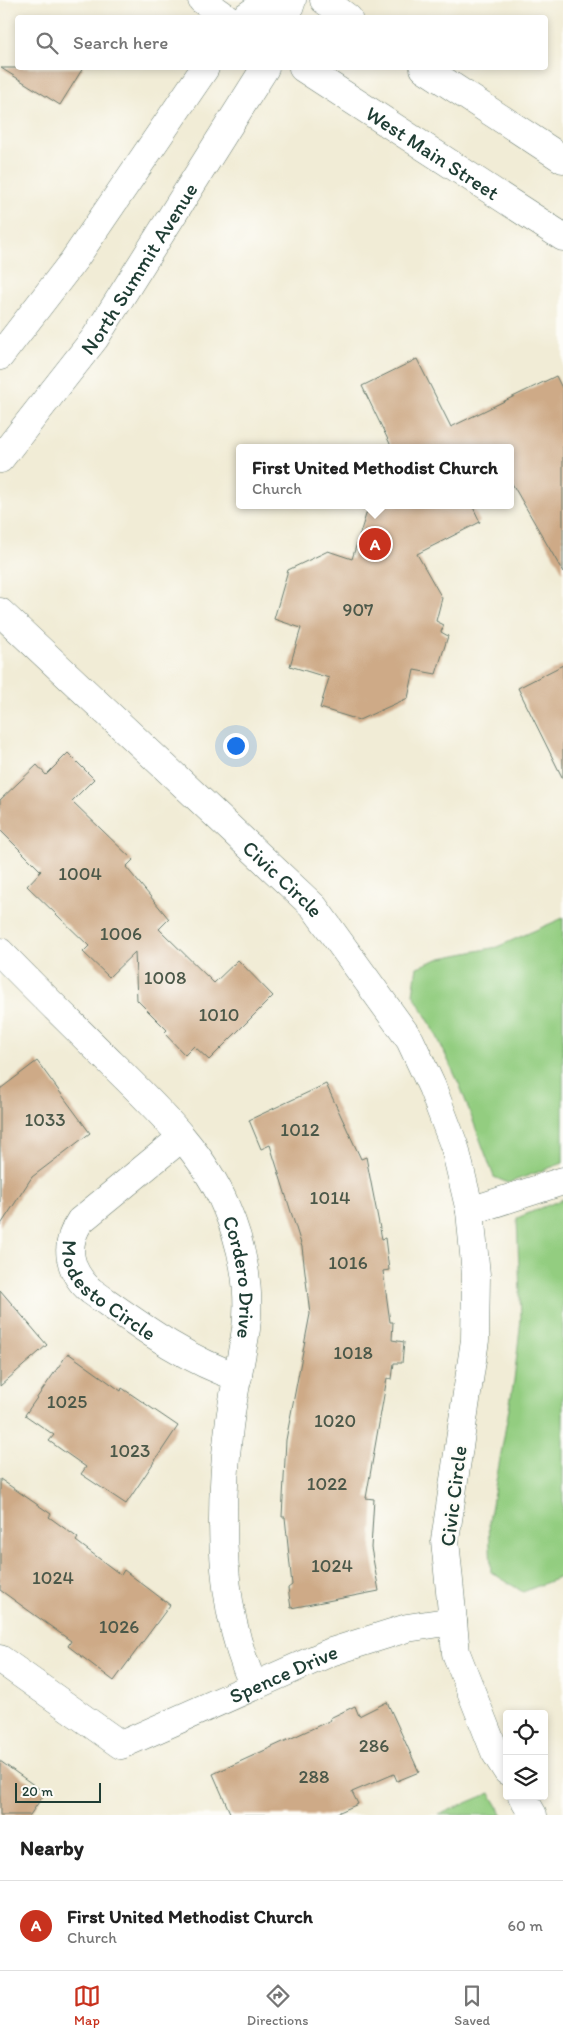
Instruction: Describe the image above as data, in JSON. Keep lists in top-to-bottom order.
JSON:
{
  "streets": {
    "street": [
      "West Main Street",
      "North Summit Avenue",
      "Civic Circle",
      "Cordero Drive",
      "Modesto Circle",
      "Spence Drive"
    ]
  },
  "crossings": [
    ["Civic Circle", "Spence Drive"],
    ["Cordero Drive", "Modesto Circle"],
    ["Cordero Drive", "Spence Drive"]
  ],
  "house_numbers": [
    "907",
    "1004",
    "1006",
    "1008",
    "1010",
    "1033",
    "1012",
    "1014",
    "1016",
    "1018",
    "1025",
    "1020",
    "1023",
    "1022",
    "1024",
    "1024",
    "1026",
    "286",
    "288"
  ],
  "scale_bar": "20 m",
  "page": {
    "search": "Search here",
    "popup": ["First United Methodist Church", "Church"],
    "pins": "A",
    "scale": "20 m",
    "heading": "Nearby",
    "list": [
      {
        "mark": "A",
        "name": "First United Methodist Church",
        "note": "Church",
        "value": "60 m"
      }
    ],
    "nav": ["Map", "Directions", "Saved"]
  }
}
